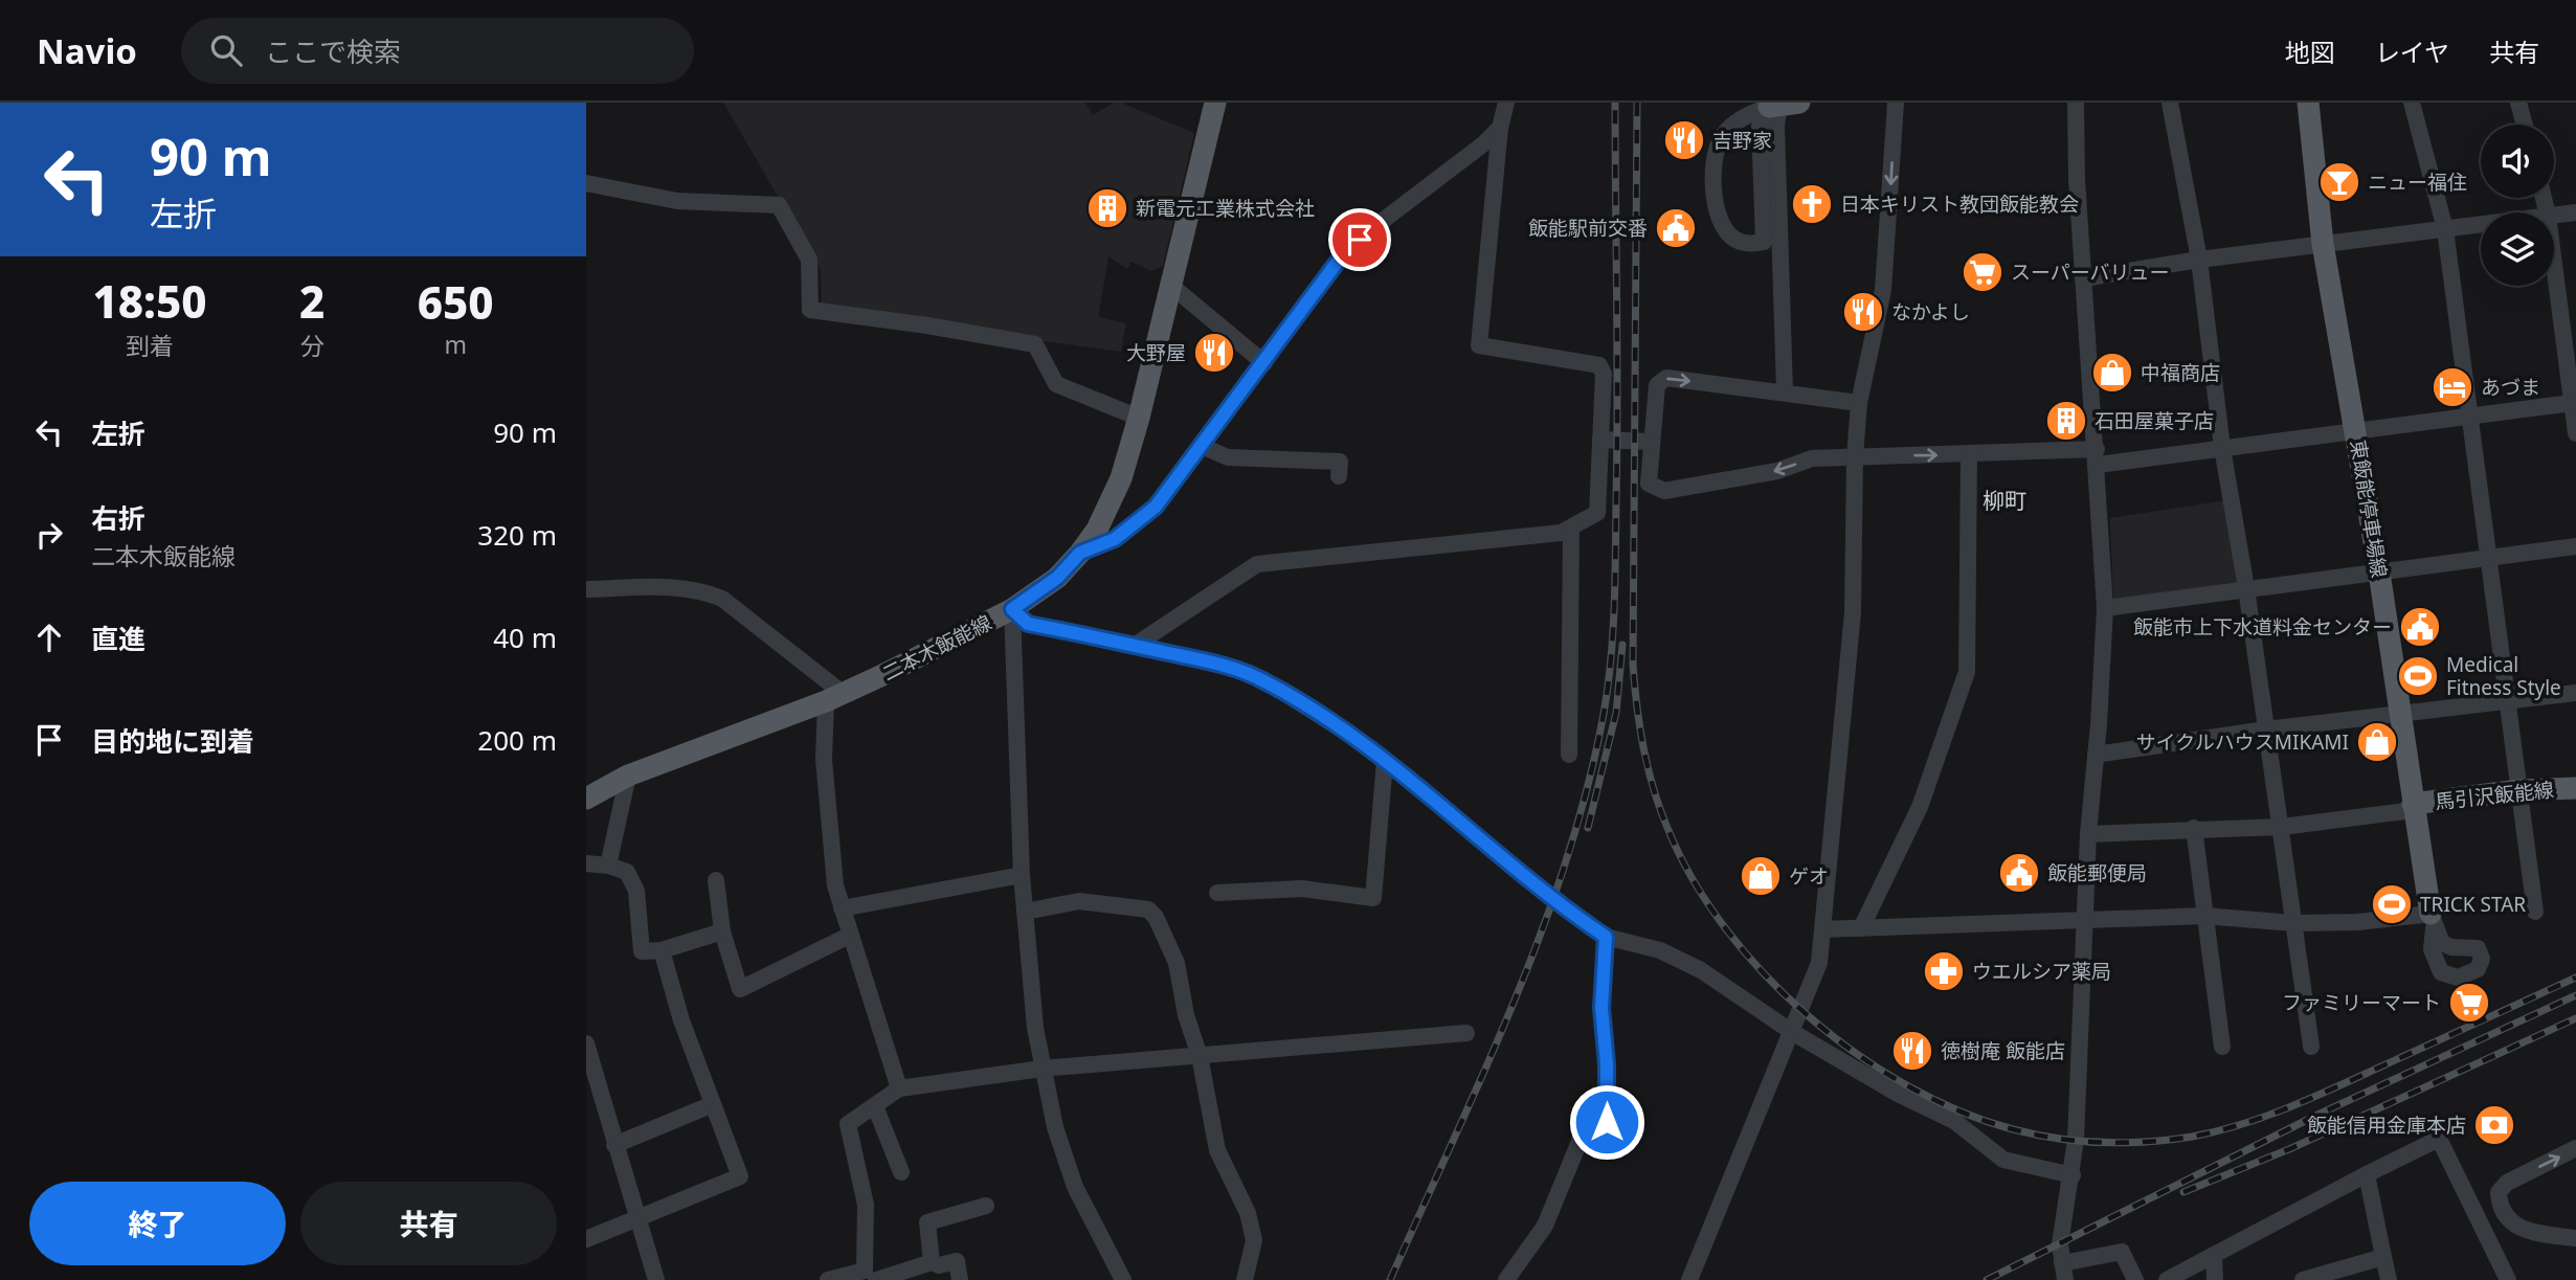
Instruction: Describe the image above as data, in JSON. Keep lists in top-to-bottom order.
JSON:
{
  "streets": {
    "main road": ["東飯能停車場線", "二本木飯能線", "馬引沢飯能線"]
  },
  "crossings": [
    ["東飯能停車場線", "馬引沢飯能線"]
  ],
  "districts": ["柳町"],
  "places": {
    "restaurant": [
      "吉野家",
      "なかよし",
      "大野屋",
      "徳樹庵 飯能店"
    ],
    "bar": ["ニュー福住"],
    "church": ["日本キリスト教団飯能教会"],
    "building": ["新電元工業株式会社", "石田屋菓子店"],
    "public building": ["飯能駅前交番", "飯能市上下水道料金センター", "飯能郵便局"],
    "supermarket": ["スーパーバリュー", "ファミリーマート"],
    "shop": ["中福商店", "サイクルハウスMIKAMI", "ゲオ"],
    "hotel": ["あづま"],
    "sports": ["Medical Fitness Style", "TRICK STAR"],
    "pharmacy": ["ウエルシア薬局"],
    "bank": ["飯能信用金庫本店"]
  },
  "page": {
    "header": "Navio",
    "search": "ここで検索",
    "nav": ["地図", "レイヤ", "共有"],
    "turn": ["90 m", "左折"],
    "eta": [
      "18:50",
      "到着",
      "2",
      "分",
      "650",
      "m"
    ],
    "list": [
      {
        "name": "左折",
        "value": "90 m"
      },
      {
        "name": "右折",
        "note": "二本木飯能線",
        "value": "320 m"
      },
      {
        "name": "直進",
        "value": "40 m"
      },
      {
        "name": "目的地に到着",
        "value": "200 m"
      }
    ],
    "buttons": ["終了", "共有"]
  }
}
